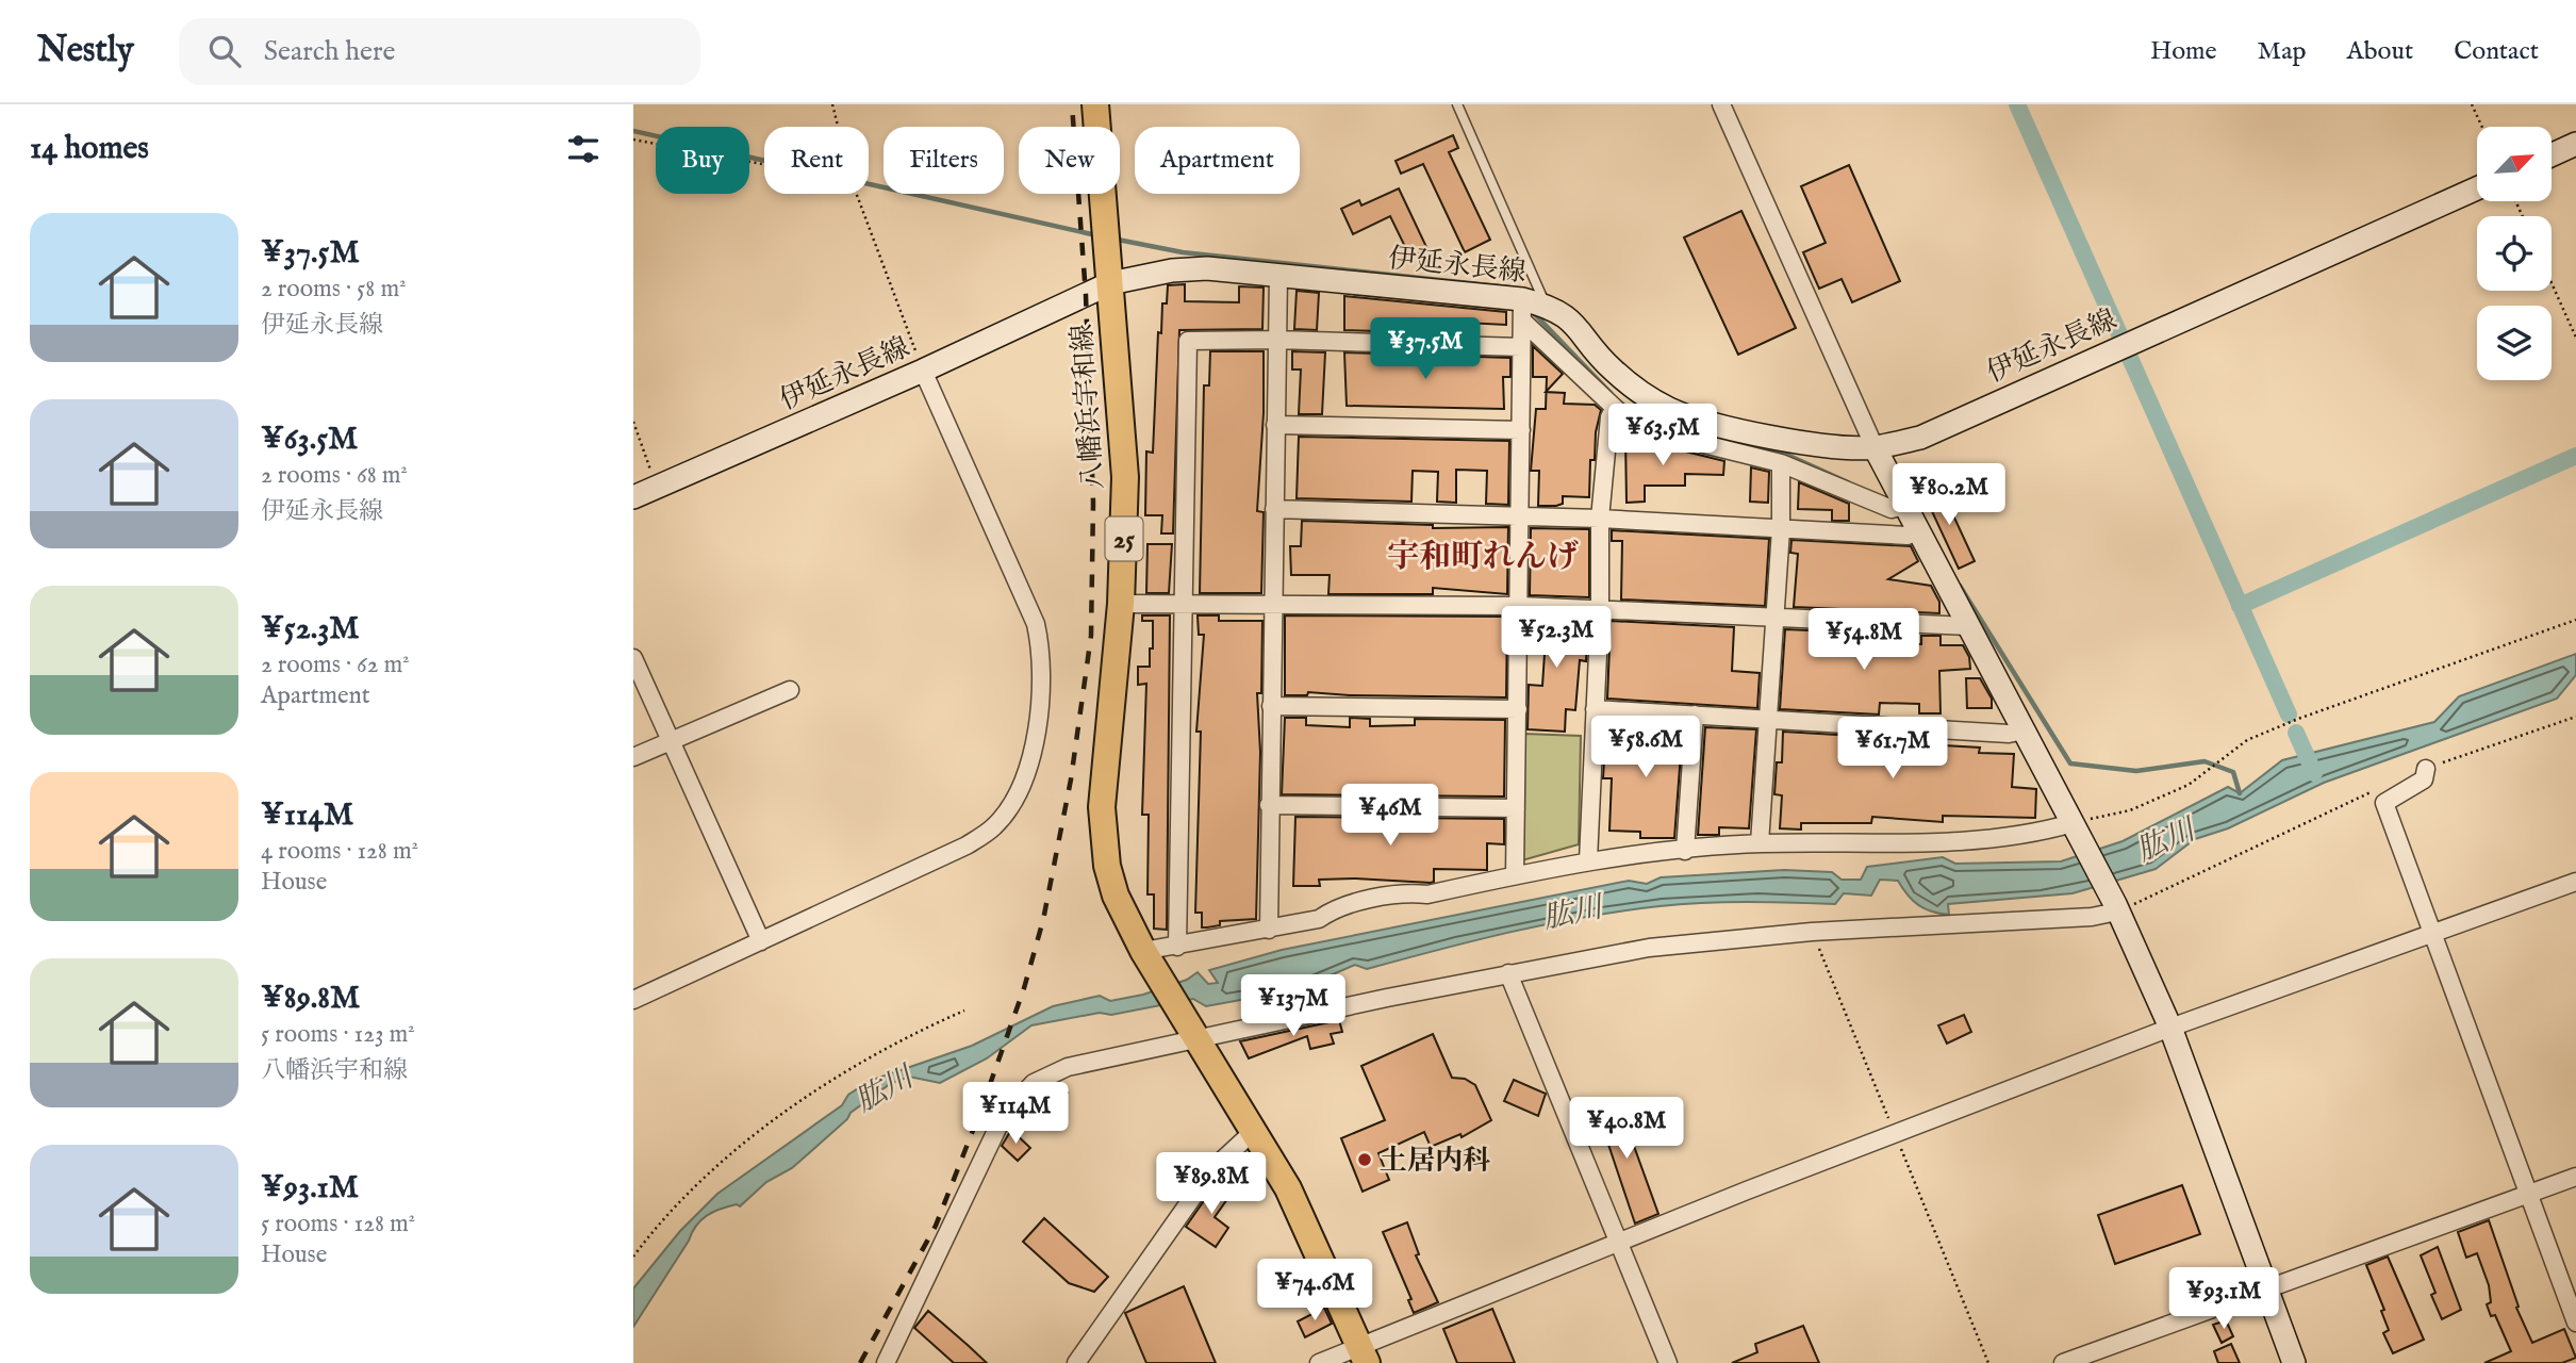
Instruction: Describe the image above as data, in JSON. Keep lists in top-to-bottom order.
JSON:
{
  "streets": {
    "main road": ["伊延永長線", "八幡浜宇和線", "25"]
  },
  "crossings": [
    ["伊延永長線", "八幡浜宇和線"],
    ["八幡浜宇和線", "25"]
  ],
  "districts": ["宇和町れんげ"],
  "water": ["肱川"],
  "places": ["土居内科"],
  "north": "top right",
  "page": {
    "header": "Nestly",
    "search": "Search here",
    "nav": [
      "Home",
      "Map",
      "About",
      "Contact"
    ],
    "heading": "14 homes",
    "chip": [
      "Buy",
      "Rent",
      "Filters",
      "New",
      "Apartment"
    ],
    "list": [
      {
        "name": "¥37.5M",
        "note": "2 rooms · 58 m² · 伊延永長線"
      },
      {
        "name": "¥63.5M",
        "note": "2 rooms · 68 m² · 伊延永長線"
      },
      {
        "name": "¥52.3M",
        "note": "2 rooms · 62 m² · Apartment"
      },
      {
        "name": "¥114M",
        "note": "4 rooms · 128 m² · House"
      },
      {
        "name": "¥89.8M",
        "note": "5 rooms · 123 m² · 八幡浜宇和線"
      },
      {
        "name": "¥93.1M",
        "note": "5 rooms · 128 m² · House"
      }
    ],
    "price": [
      "¥37.5M",
      "¥63.5M",
      "¥80.2M",
      "¥52.3M",
      "¥54.8M",
      "¥58.6M",
      "¥61.7M",
      "¥46M",
      "¥137M",
      "¥114M",
      "¥40.8M",
      "¥89.8M",
      "¥74.6M",
      "¥93.1M"
    ]
  }
}
